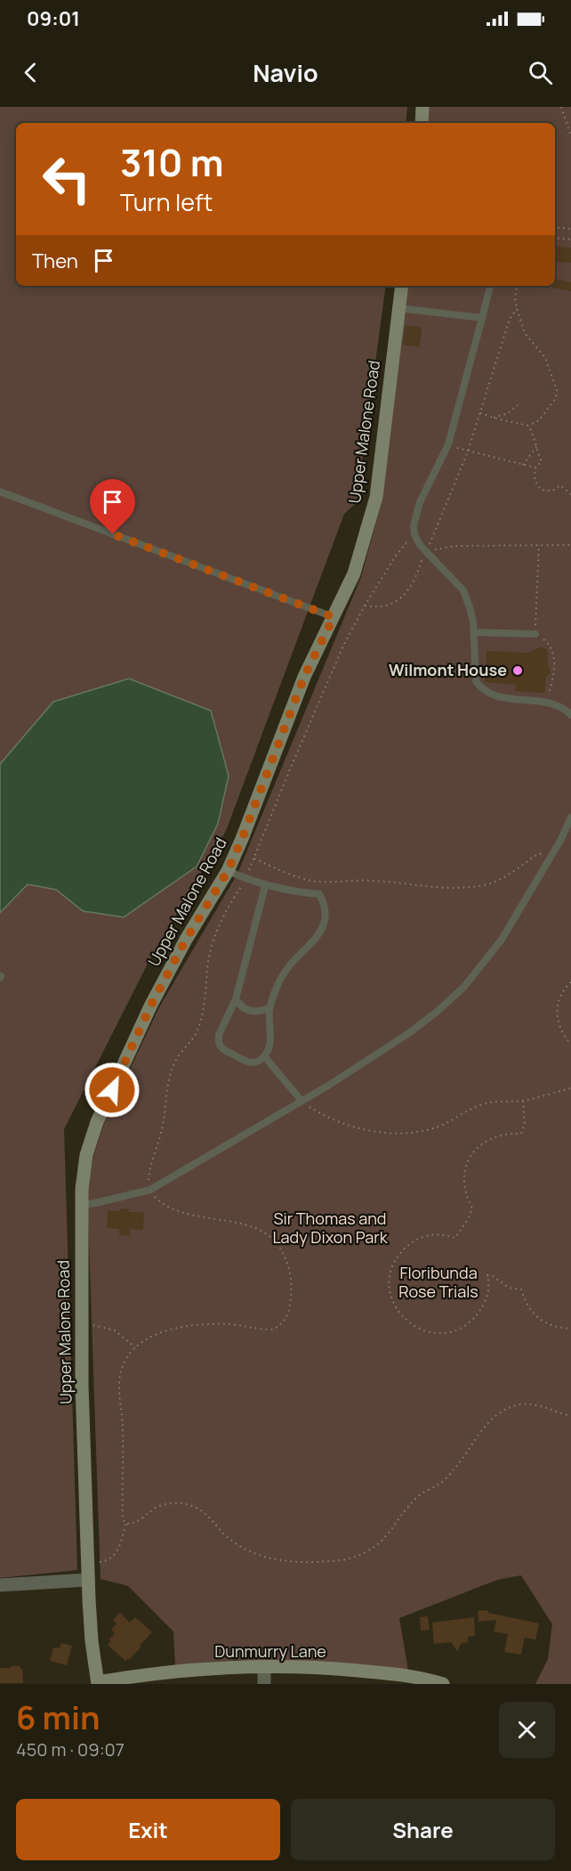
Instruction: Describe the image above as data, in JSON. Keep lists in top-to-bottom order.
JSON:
{
  "streets": {
    "main road": ["Upper Malone Road", "Dunmurry Lane"]
  },
  "crossings": [
    ["Upper Malone Road", "Dunmurry Lane"]
  ],
  "parks": ["Sir Thomas and Lady Dixon Park", "Floribunda Rose Trials"],
  "places": ["Wilmont House"],
  "page": {
    "status": "09:01",
    "header": "Navio",
    "turn": ["310 m", "Turn left"],
    "then": "Then",
    "heading": ["6 min", "450 m · 09:07"],
    "buttons": ["Exit", "Share"]
  }
}
